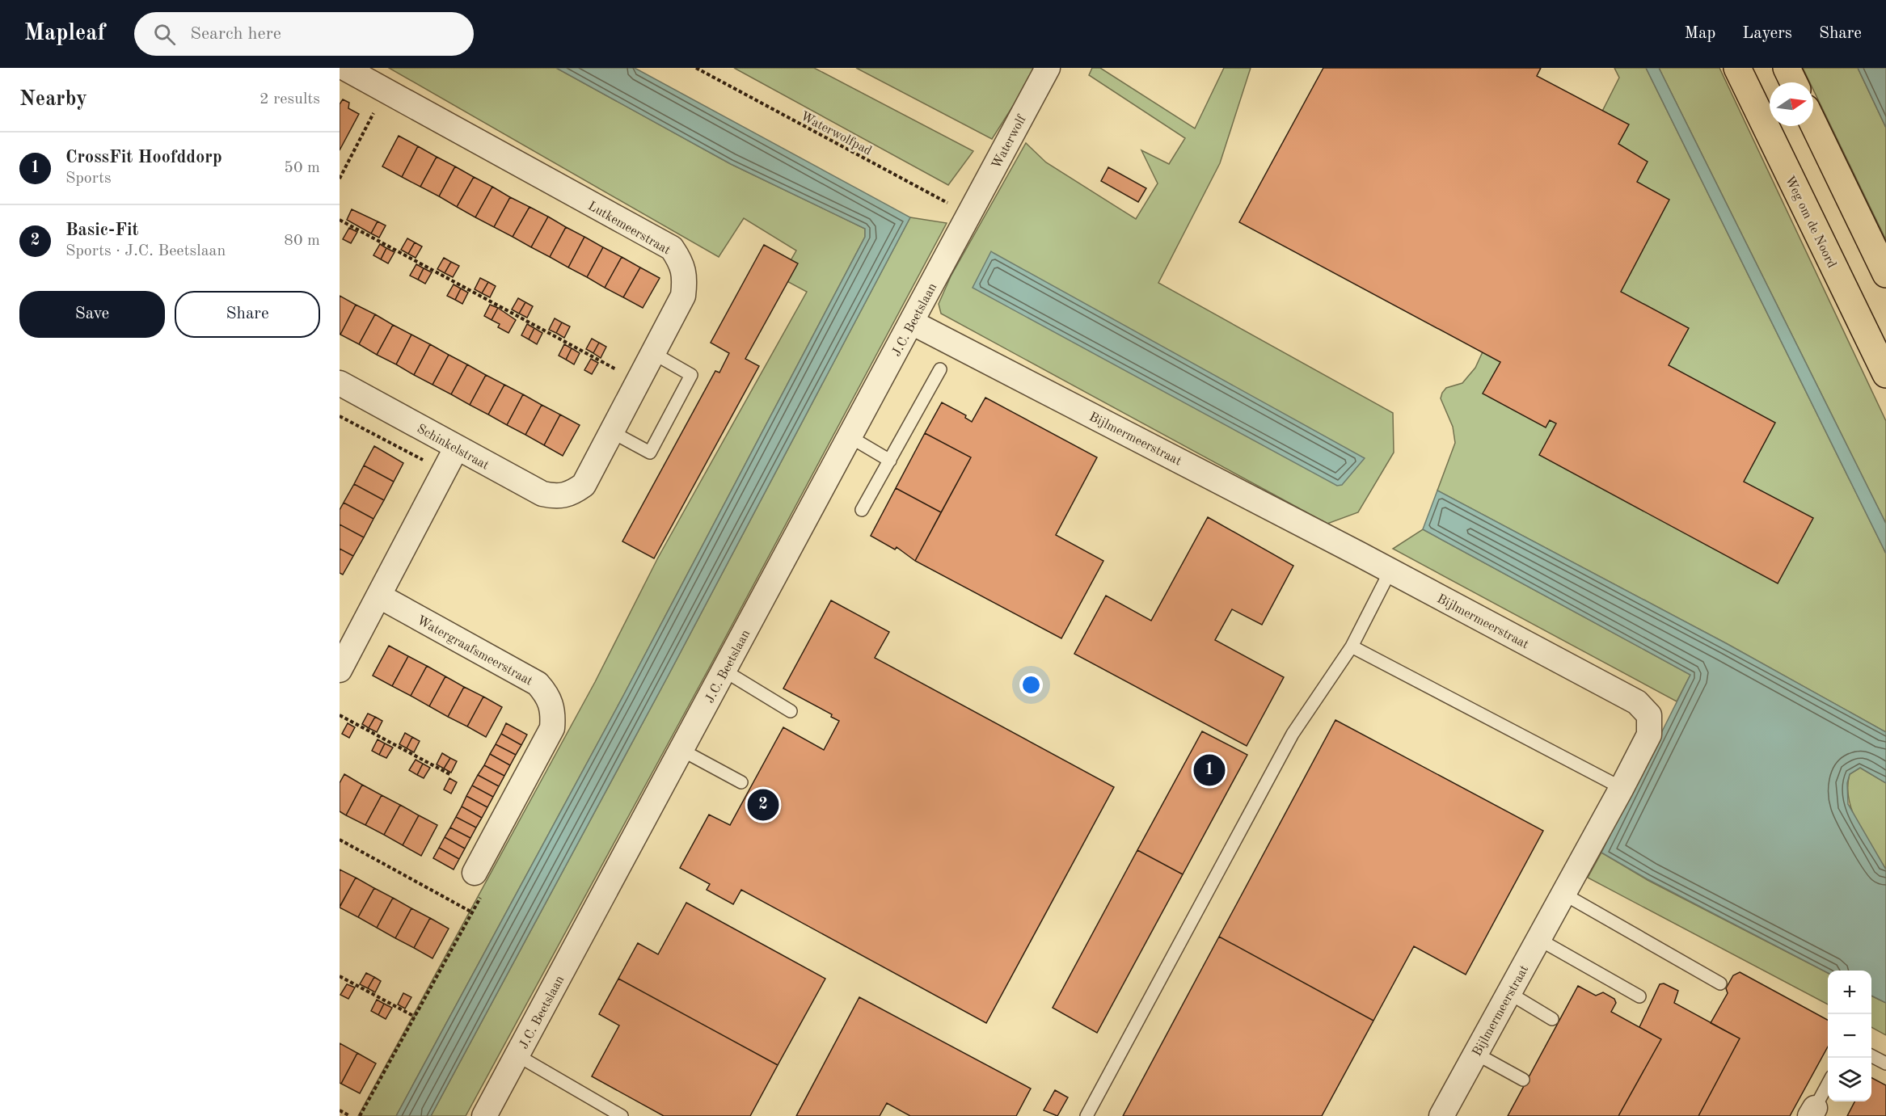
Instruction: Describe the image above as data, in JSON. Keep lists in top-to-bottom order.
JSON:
{
  "streets": {
    "highway": ["Weg om de Noord"],
    "street": [
      "Waterwolf",
      "Lutkemeerstraat",
      "J.C. Beetslaan",
      "Bijlmermeerstraat",
      "Schinkelstraat",
      "Watergraafsmeerstraat"
    ],
    "path": ["Waterwolfpad"]
  },
  "crossings": [
    ["Waterwolfpad", "Waterwolf"],
    ["Waterwolfpad", "J.C. Beetslaan"],
    ["Waterwolf", "J.C. Beetslaan"],
    ["Lutkemeerstraat", "Schinkelstraat"],
    ["J.C. Beetslaan", "Bijlmermeerstraat"]
  ],
  "north": "right",
  "page": {
    "header": "Mapleaf",
    "search": "Search here",
    "nav": ["Map", "Layers", "Share"],
    "heading": ["Nearby", "2 results"],
    "list": [
      {
        "mark": "1",
        "name": "CrossFit Hoofddorp",
        "note": "Sports",
        "value": "50 m"
      },
      {
        "mark": "2",
        "name": "Basic-Fit",
        "note": "Sports · J.C. Beetslaan",
        "value": "80 m"
      }
    ],
    "buttons": ["Save", "Share"],
    "pins": ["1", "2"],
    "map_buttons": ["+", "−"]
  }
}
